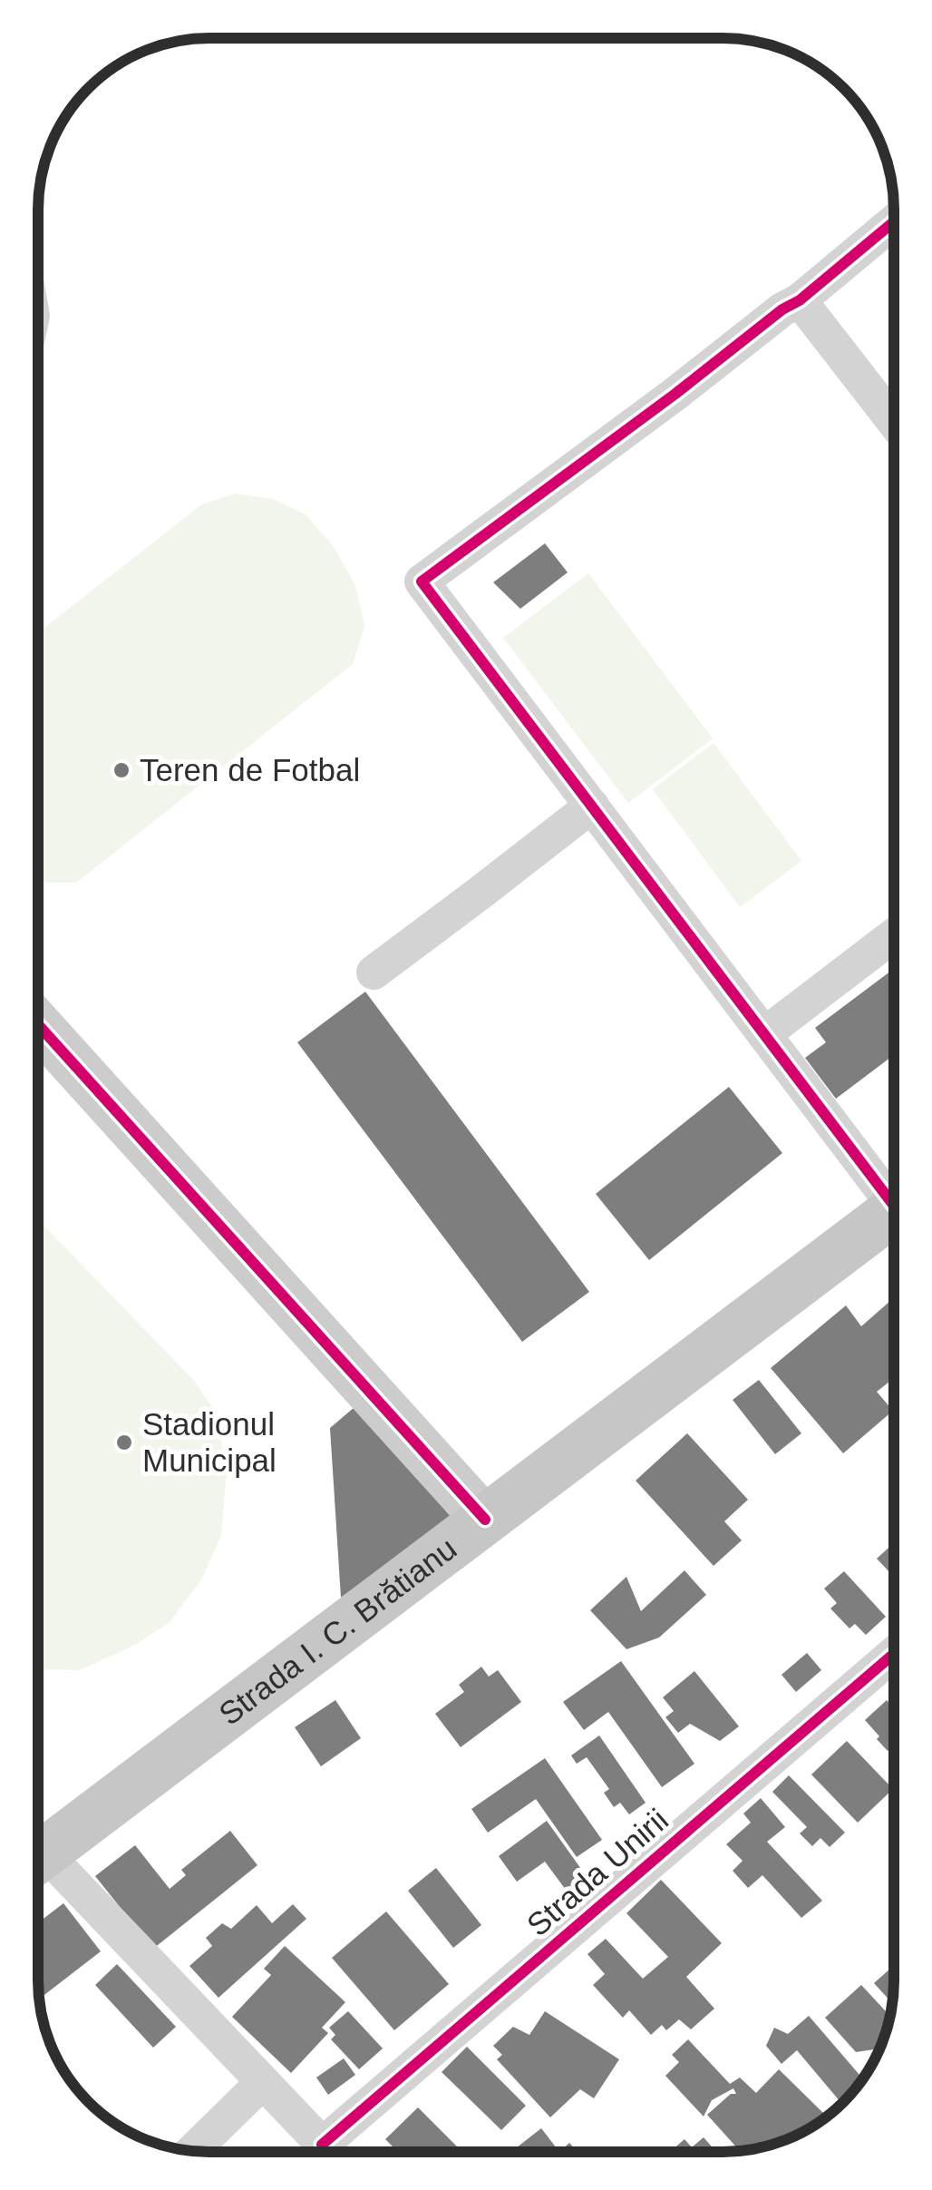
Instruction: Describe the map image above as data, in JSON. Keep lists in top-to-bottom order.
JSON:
{
  "streets": {
    "main road": ["Strada I. C. Brătianu"],
    "street": ["Strada Unirii"]
  },
  "places": ["Teren de Fotbal", "Stadionul Municipal"]
}
